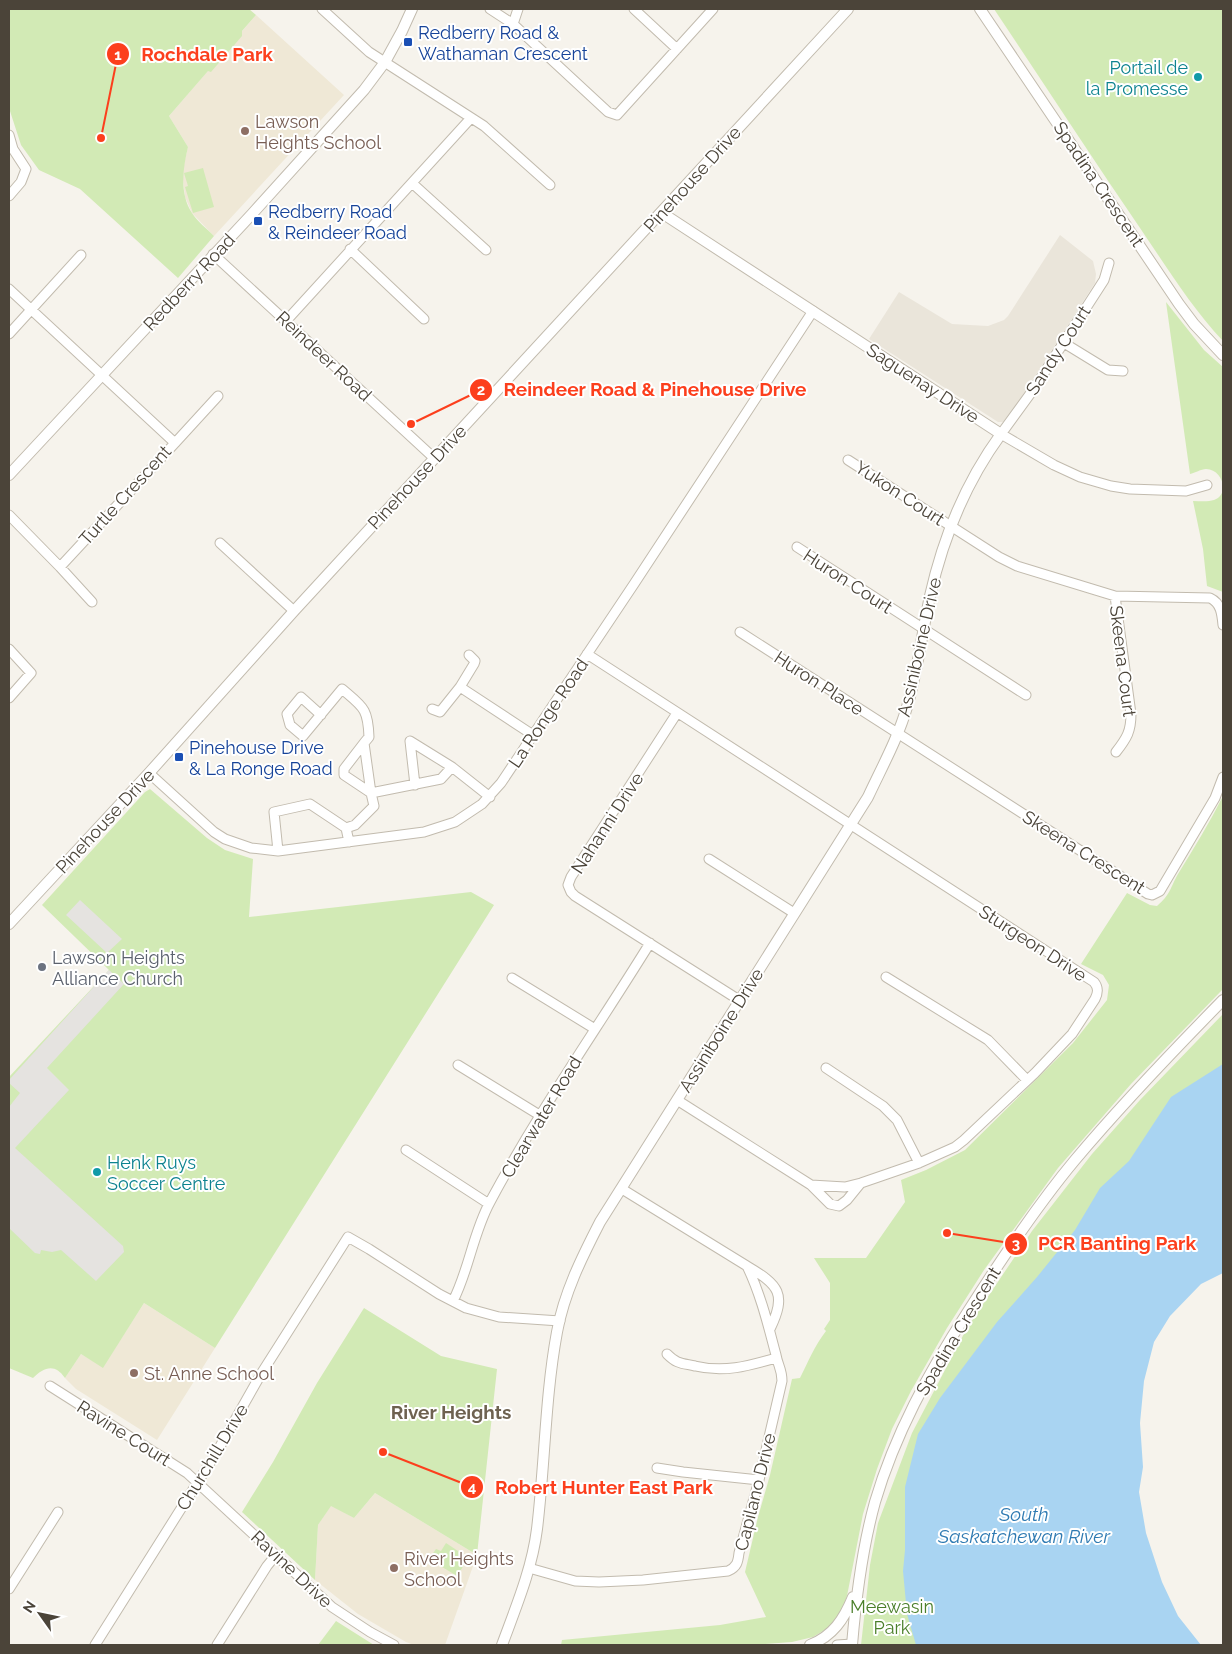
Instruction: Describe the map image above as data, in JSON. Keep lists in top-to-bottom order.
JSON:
{
  "streets": {
    "street": [
      "Pinehouse Drive",
      "Spadina Crescent",
      "Redberry Road",
      "Sandy Court",
      "Reindeer Road",
      "Saguenay Drive",
      "Yukon Court",
      "Turtle Crescent",
      "Huron Court",
      "Assiniboine Drive",
      "Skeena Court",
      "Huron Place",
      "La Ronge Road",
      "Nahanni Drive",
      "Skeena Crescent",
      "Sturgeon Drive",
      "Clearwater Road",
      "Ravine Court",
      "Churchill Drive",
      "Capilano Drive",
      "Ravine Drive"
    ]
  },
  "crossings": [
    ["Pinehouse Drive", "Reindeer Road"],
    ["Pinehouse Drive", "Saguenay Drive"],
    ["Pinehouse Drive", "La Ronge Road"],
    ["Redberry Road", "Reindeer Road"],
    ["Redberry Road", "Turtle Crescent"],
    ["Sandy Court", "Saguenay Drive"],
    ["Sandy Court", "Assiniboine Drive"],
    ["Saguenay Drive", "Assiniboine Drive"],
    ["Saguenay Drive", "La Ronge Road"],
    ["Yukon Court", "Assiniboine Drive"],
    ["Huron Court", "Assiniboine Drive"],
    ["Assiniboine Drive", "Huron Place"],
    ["Assiniboine Drive", "Nahanni Drive"],
    ["Assiniboine Drive", "Skeena Crescent"],
    ["Assiniboine Drive", "Sturgeon Drive"],
    ["Assiniboine Drive", "Churchill Drive"],
    ["Assiniboine Drive", "Capilano Drive"],
    ["Huron Place", "Skeena Crescent"],
    ["Nahanni Drive", "Clearwater Road"],
    ["Clearwater Road", "Churchill Drive"],
    ["Ravine Court", "Churchill Drive"],
    ["Ravine Court", "Ravine Drive"],
    ["Churchill Drive", "Ravine Drive"]
  ],
  "districts": ["River Heights"],
  "water": ["South Saskatchewan River"],
  "parks": ["Meewasin Park"],
  "places": {
    "transit": ["Redberry Road & Wathaman Crescent", "Redberry Road & Reindeer Road", "Pinehouse Drive & La Ronge Road"],
    "other": [
      "Portail de la Promesse",
      "Lawson Heights School",
      "Rochdale Park",
      "Reindeer Road & Pinehouse Drive",
      "Lawson Heights Alliance Church",
      "Henk Ruys Soccer Centre",
      "PCR Banting Park",
      "St. Anne School",
      "Robert Hunter East Park",
      "River Heights School"
    ]
  },
  "north": "top left"
}
